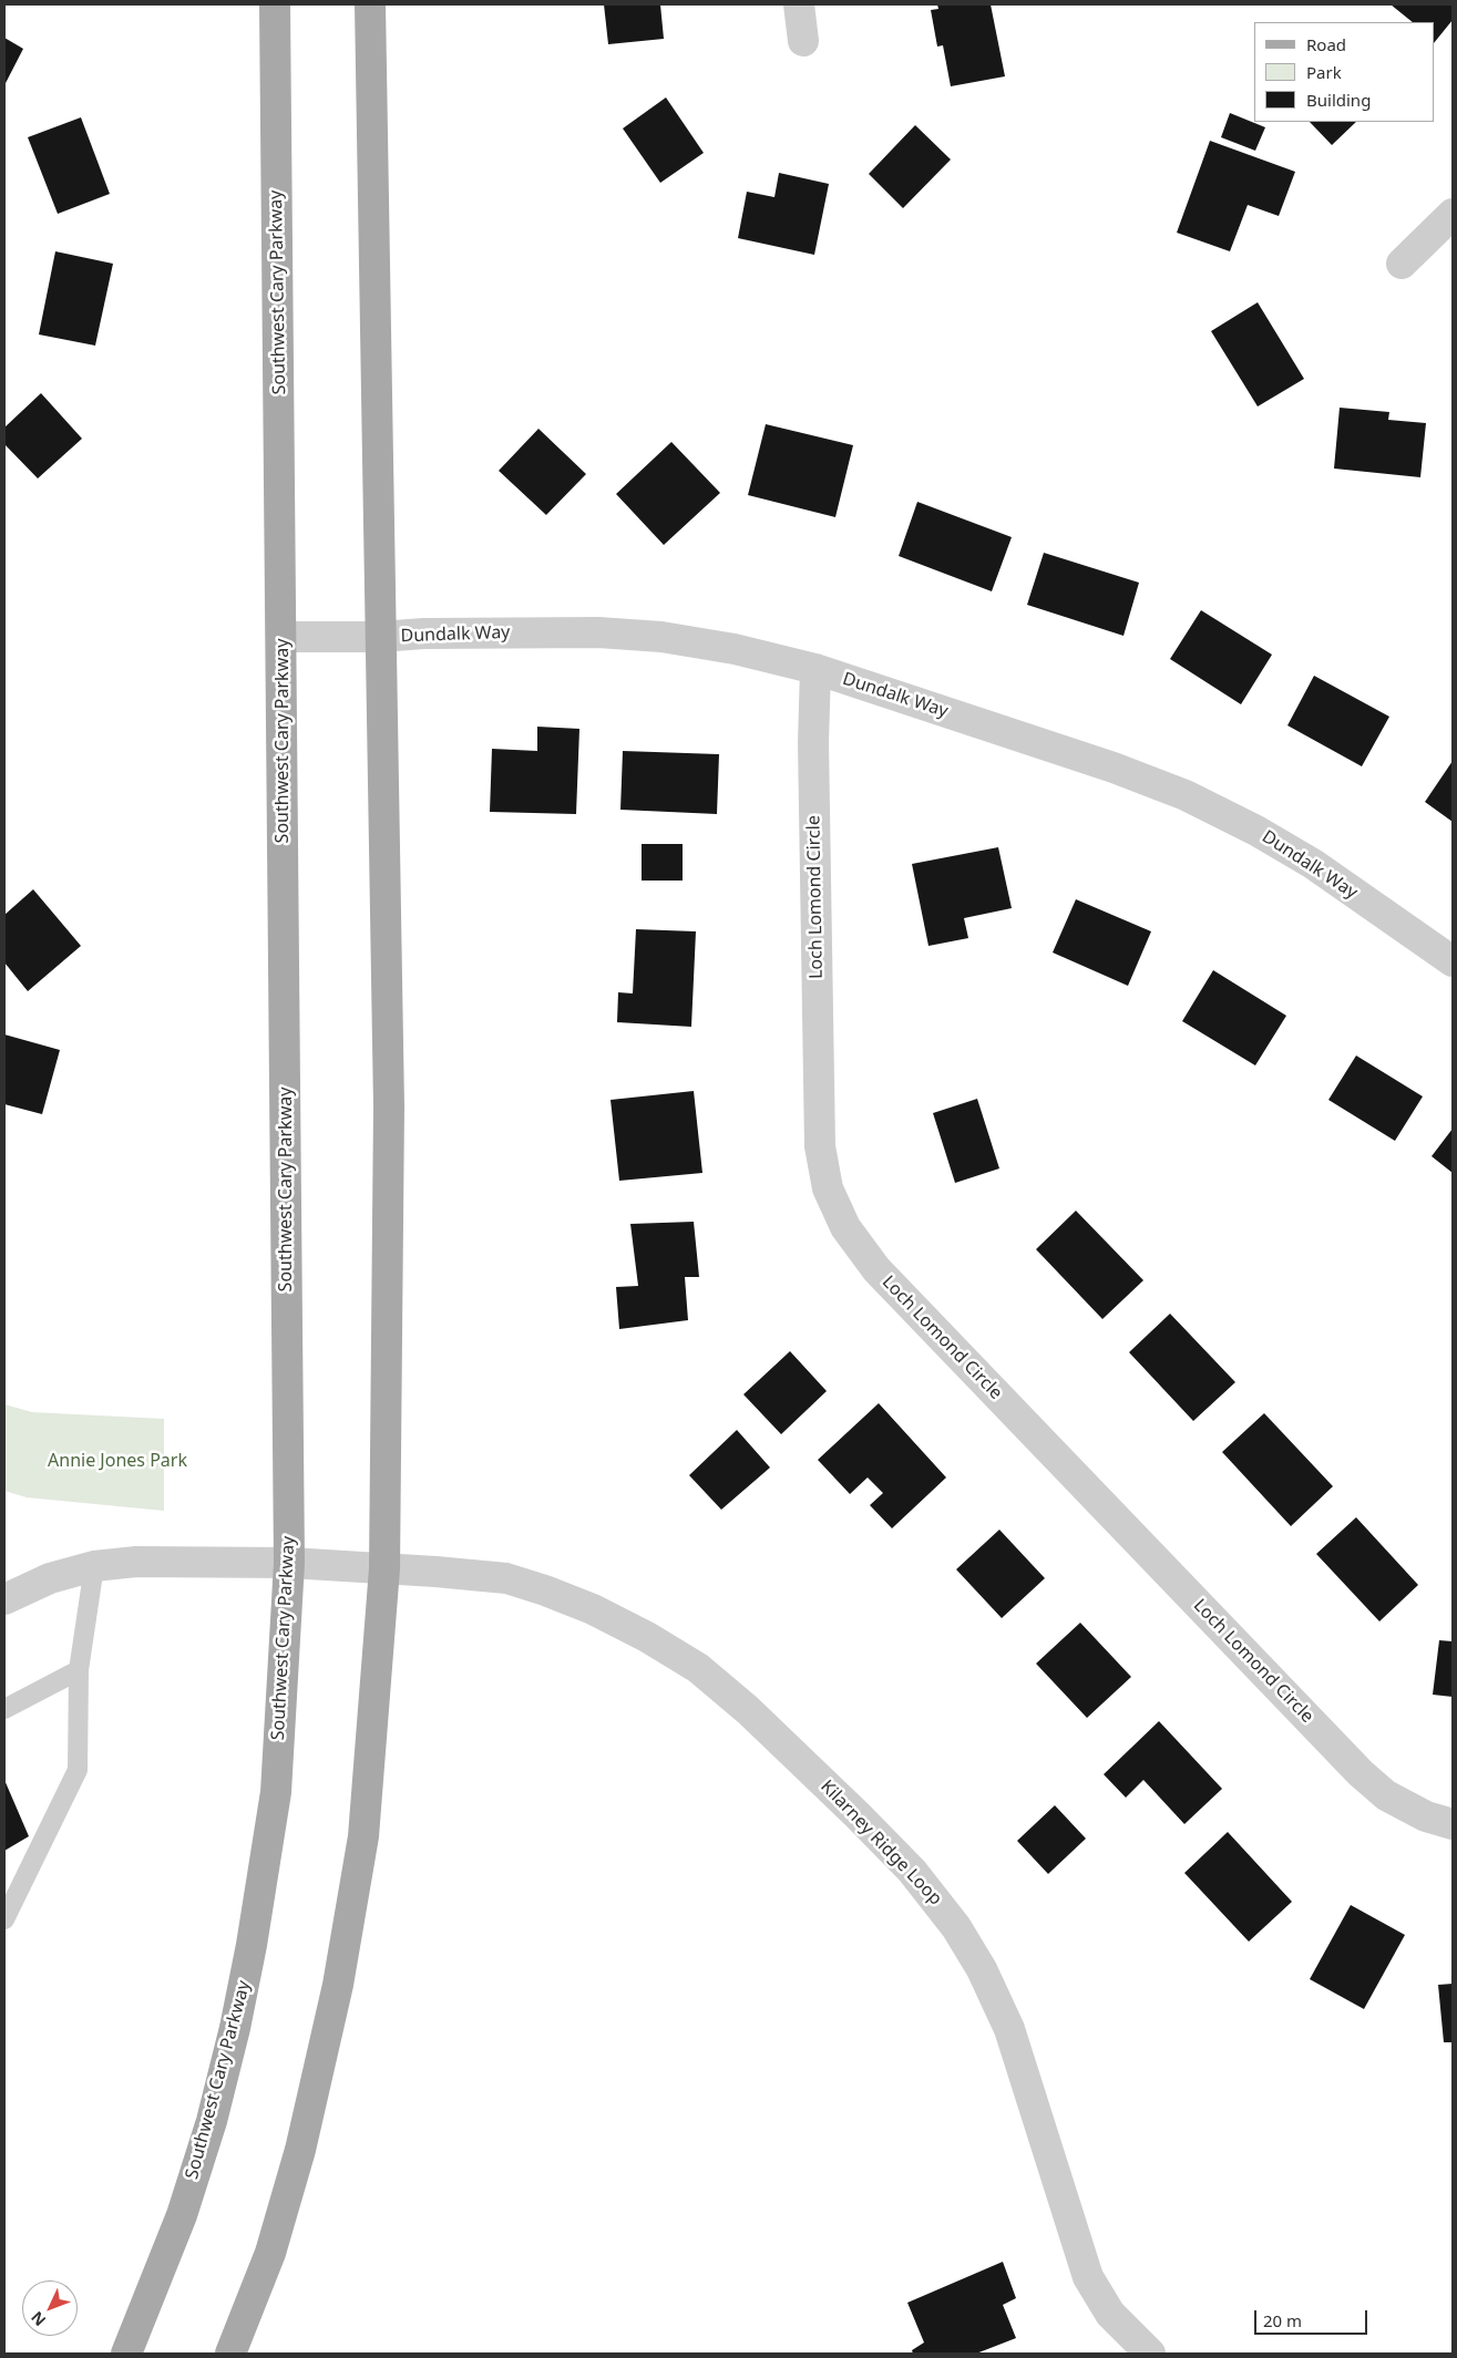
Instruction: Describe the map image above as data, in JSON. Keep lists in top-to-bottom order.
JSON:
{
  "streets": {
    "main road": ["Southwest Cary Parkway"],
    "street": ["Dundalk Way", "Loch Lomond Circle", "Kilarney Ridge Loop"]
  },
  "crossings": [
    ["Southwest Cary Parkway", "Dundalk Way"],
    ["Southwest Cary Parkway", "Kilarney Ridge Loop"],
    ["Dundalk Way", "Loch Lomond Circle"]
  ],
  "parks": ["Annie Jones Park"],
  "legend": ["Road", "Park", "Building"],
  "scale_bar": "20 m",
  "north": "bottom left"
}
